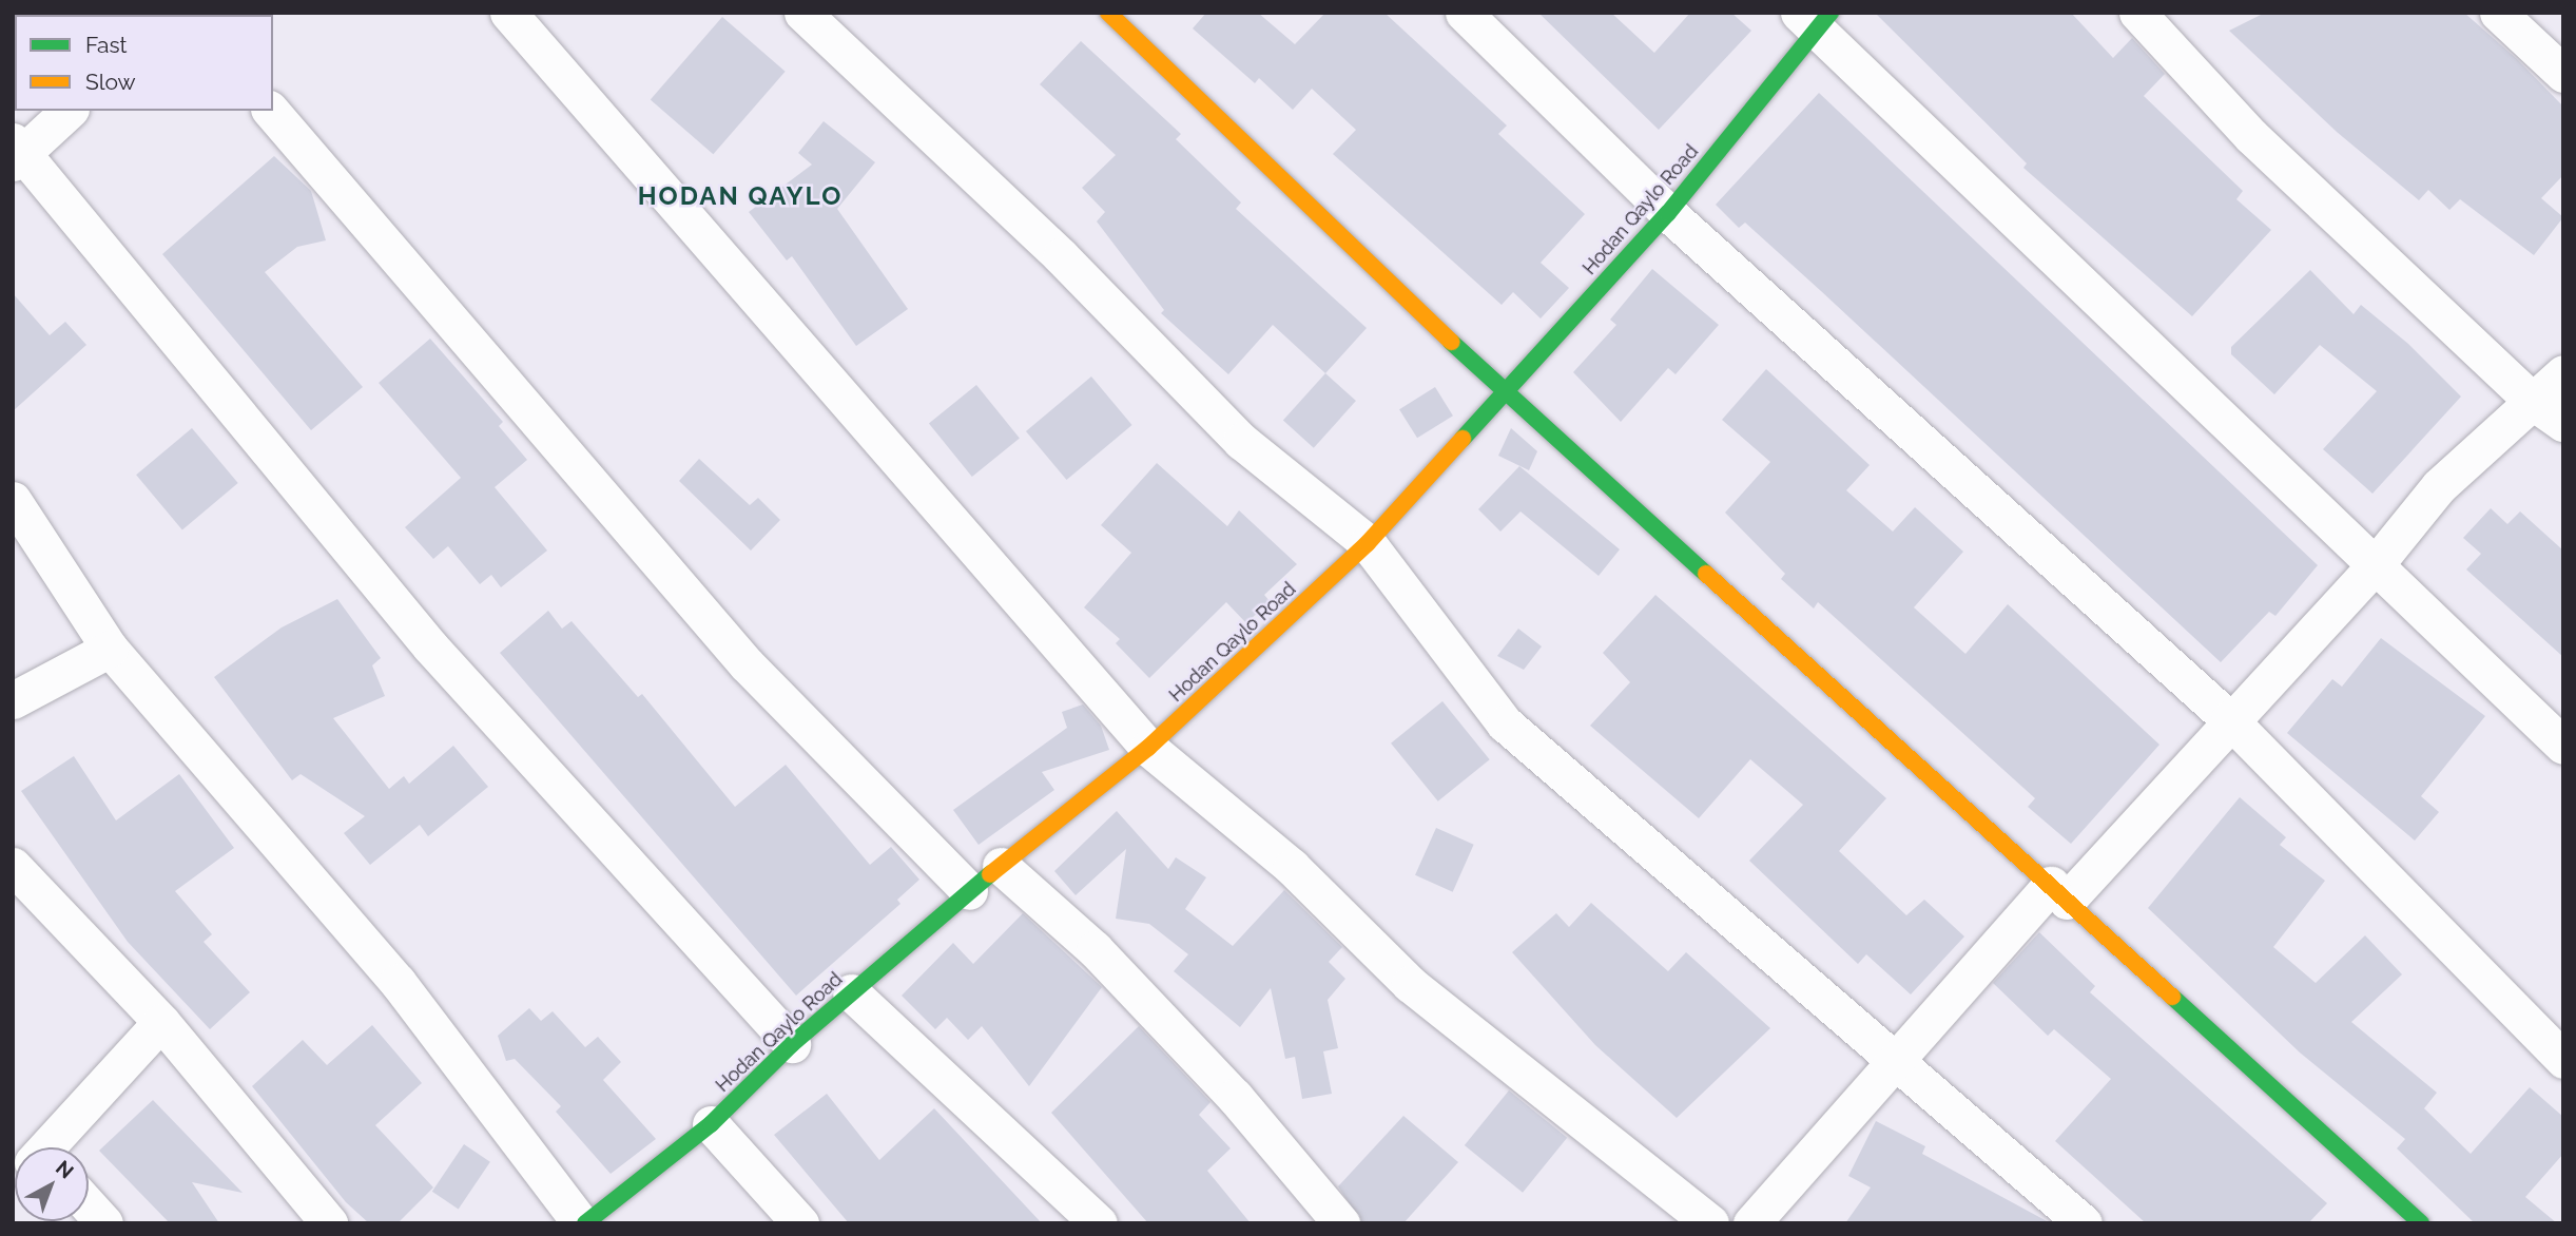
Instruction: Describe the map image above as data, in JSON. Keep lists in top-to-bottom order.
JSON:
{
  "streets": {
    "street": ["Hodan Qaylo Road"]
  },
  "districts": ["HODAN QAYLO"],
  "legend": ["Fast", "Slow"],
  "north": "top right"
}
